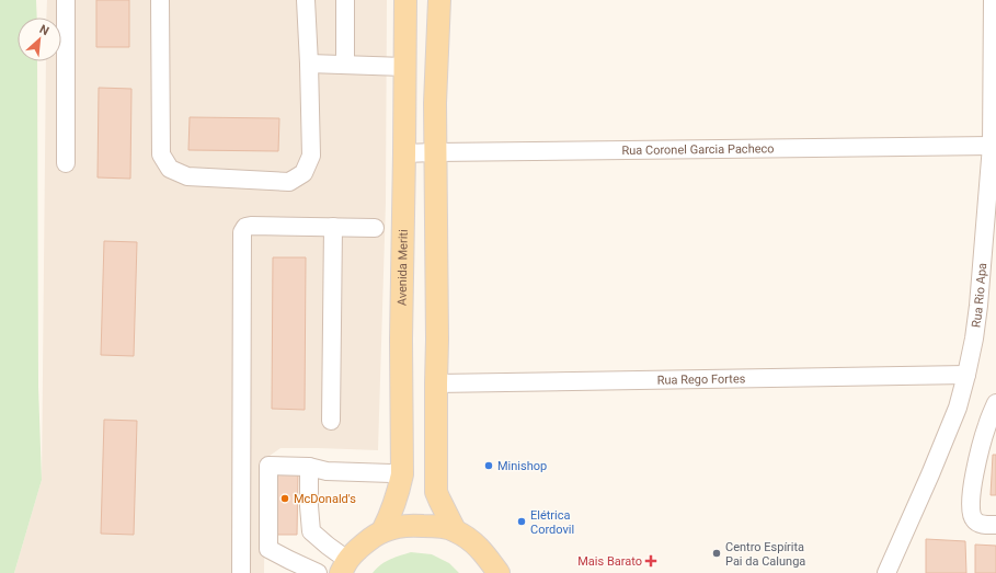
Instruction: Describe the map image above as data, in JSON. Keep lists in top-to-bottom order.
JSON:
{
  "streets": {
    "main road": ["Avenida Meriti"],
    "street": ["Rua Coronel Garcia Pacheco", "Rua Rio Apa", "Rua Rego Fortes"]
  },
  "crossings": [
    ["Rua Coronel Garcia Pacheco", "Avenida Meriti"],
    ["Rua Coronel Garcia Pacheco", "Rua Rio Apa"],
    ["Rua Rio Apa", "Rua Rego Fortes"]
  ],
  "places": {
    "other": [
      "Minishop",
      "McDonald's",
      "Elétrica Cordovil",
      "Centro Espírita Pai da Calunga"
    ],
    "health": ["Mais Barato"]
  },
  "north": "top right"
}
